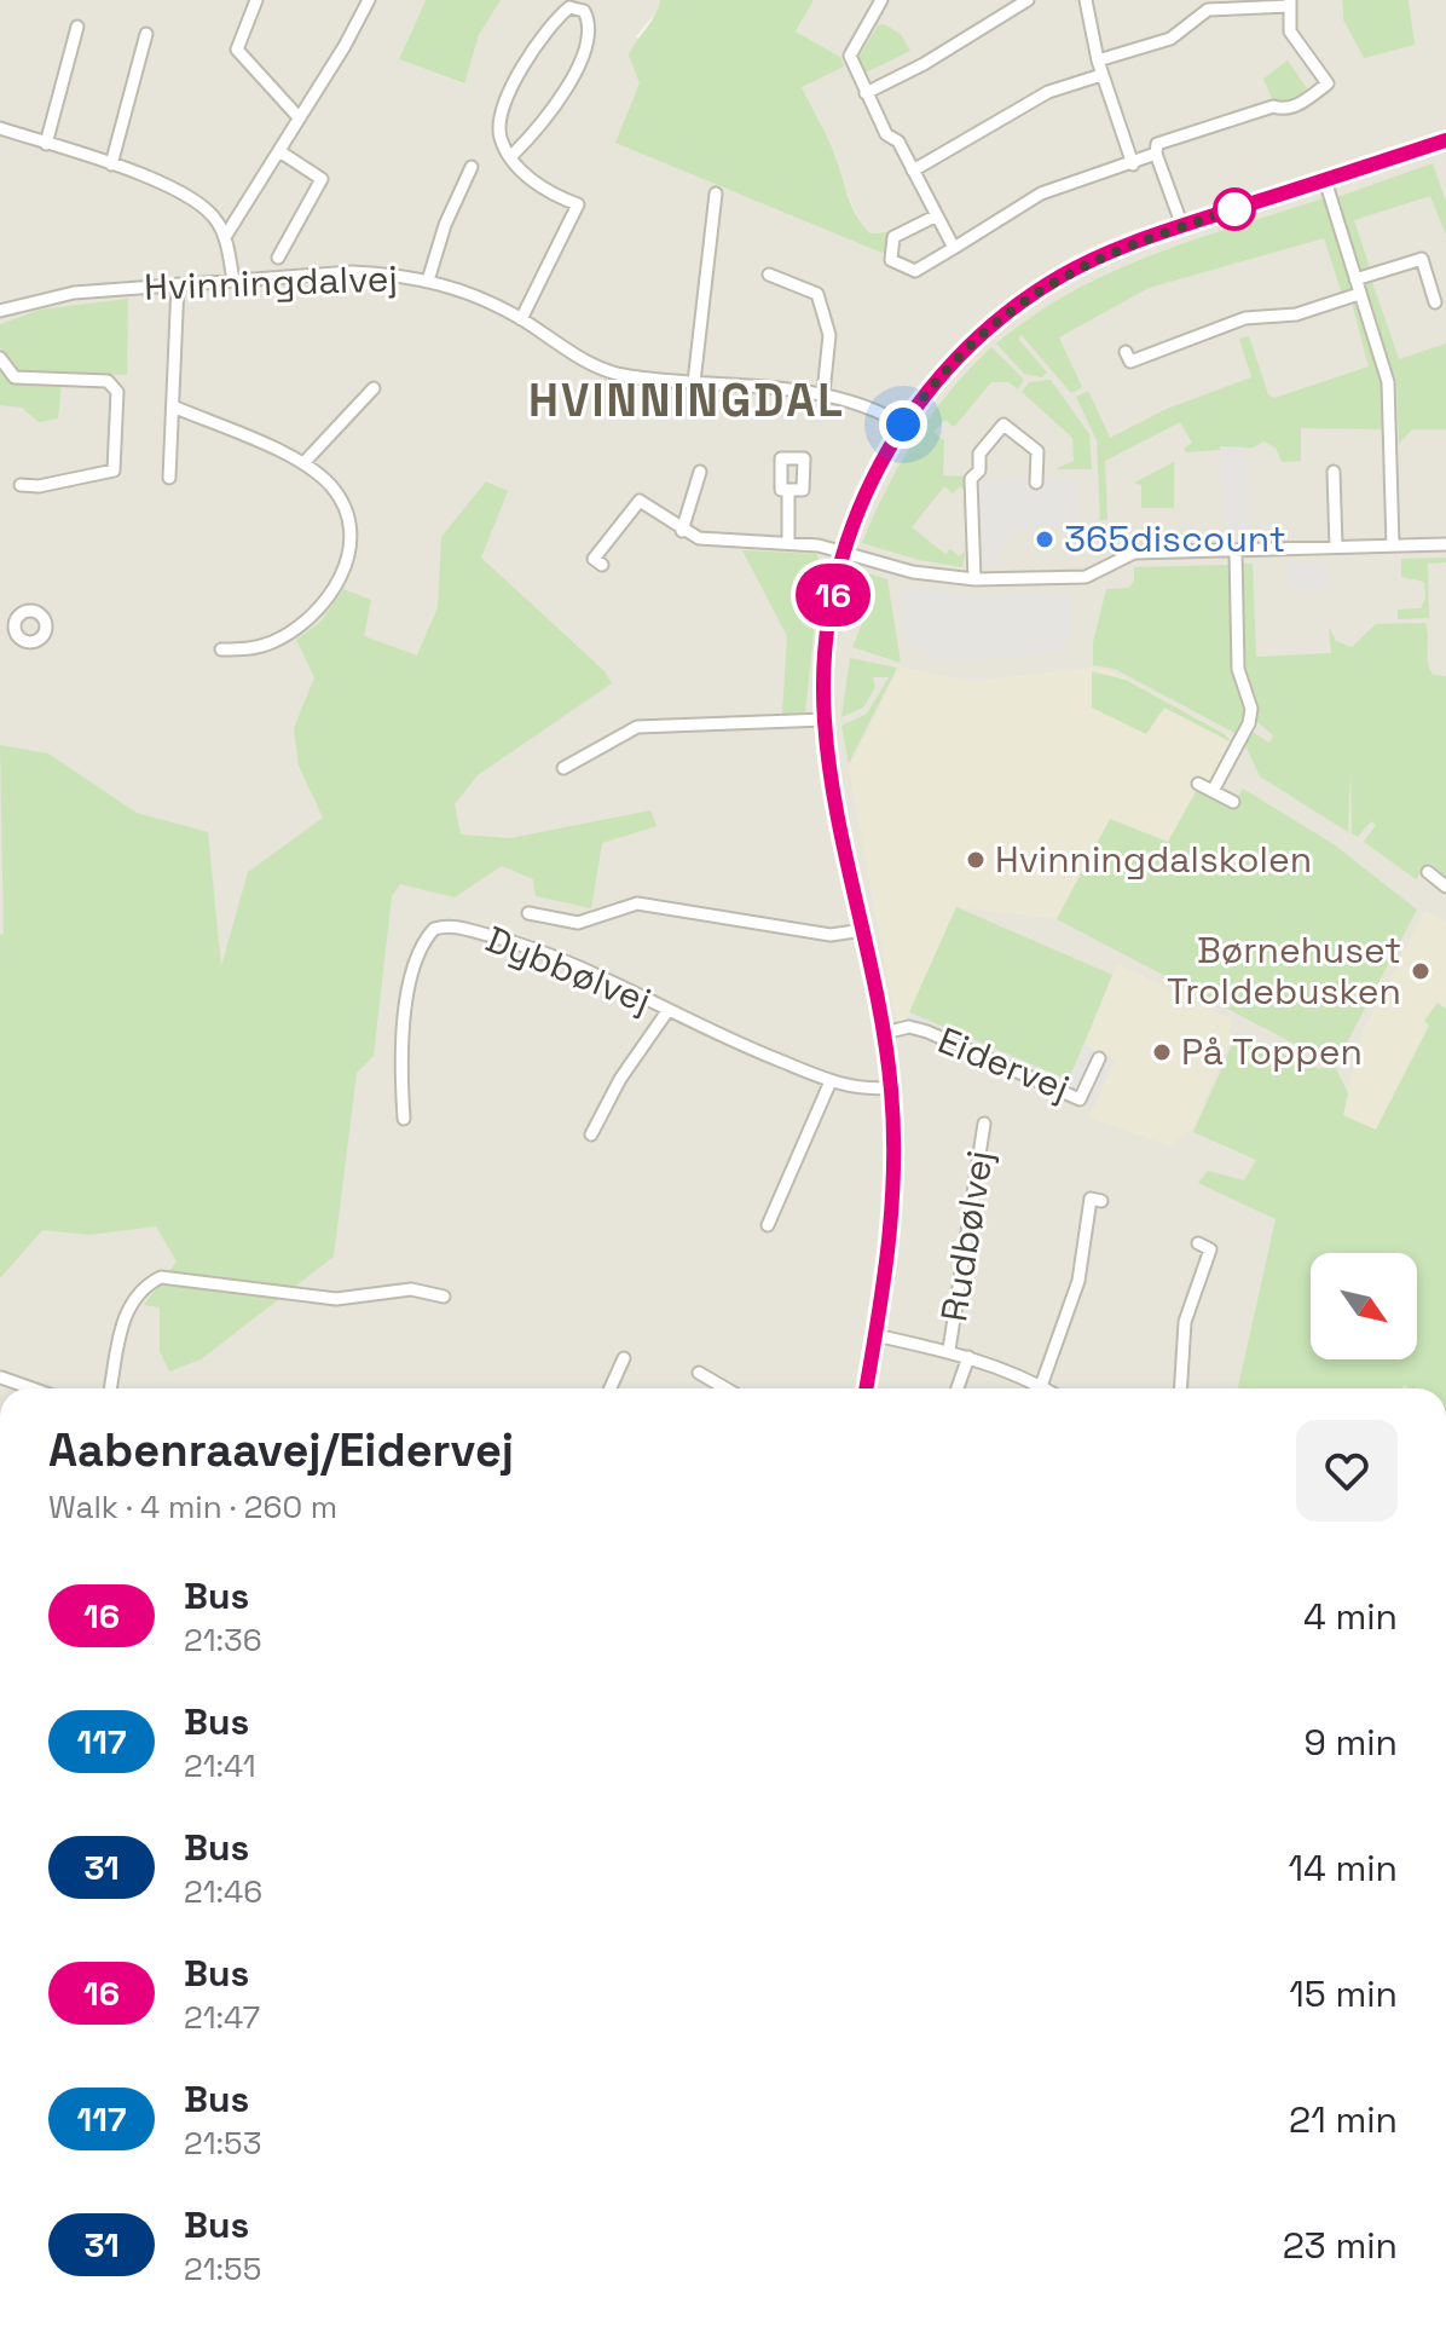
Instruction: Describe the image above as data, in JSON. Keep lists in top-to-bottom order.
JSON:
{
  "streets": {
    "street": [
      "Hvinningdalvej",
      "Dybbølvej",
      "Eidervej",
      "Rudbølvej"
    ]
  },
  "crossings": [
    ["Hvinningdalvej", "Eidervej"],
    ["Dybbølvej", "Eidervej"],
    ["Eidervej", "Rudbølvej"]
  ],
  "districts": ["HVINNINGDAL"],
  "places": [
    "365discount",
    "Hvinningdalskolen",
    "Børnehuset Troldebusken",
    "På Toppen"
  ],
  "lines": ["bus line 16"],
  "north": "bottom right",
  "page": {
    "on_map": "16",
    "heading": ["Aabenraavej/Eidervej", "Walk · 4 min · 260 m"],
    "list": [
      {
        "mark": "16",
        "name": "Bus",
        "note": "21:36",
        "value": "4 min"
      },
      {
        "mark": "117",
        "name": "Bus",
        "note": "21:41",
        "value": "9 min"
      },
      {
        "mark": "31",
        "name": "Bus",
        "note": "21:46",
        "value": "14 min"
      },
      {
        "mark": "16",
        "name": "Bus",
        "note": "21:47",
        "value": "15 min"
      },
      {
        "mark": "117",
        "name": "Bus",
        "note": "21:53",
        "value": "21 min"
      },
      {
        "mark": "31",
        "name": "Bus",
        "note": "21:55",
        "value": "23 min"
      }
    ]
  }
}
